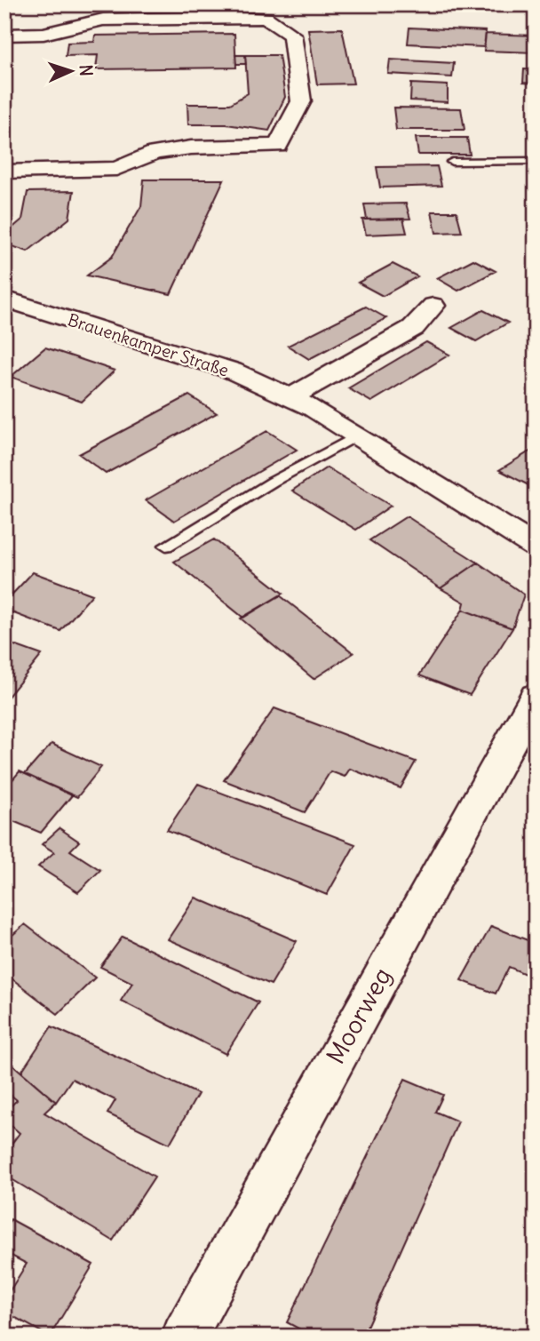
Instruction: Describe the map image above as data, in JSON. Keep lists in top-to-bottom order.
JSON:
{
  "streets": {
    "street": ["Brauenkamper Straße", "Moorweg"]
  },
  "north": "right"
}
